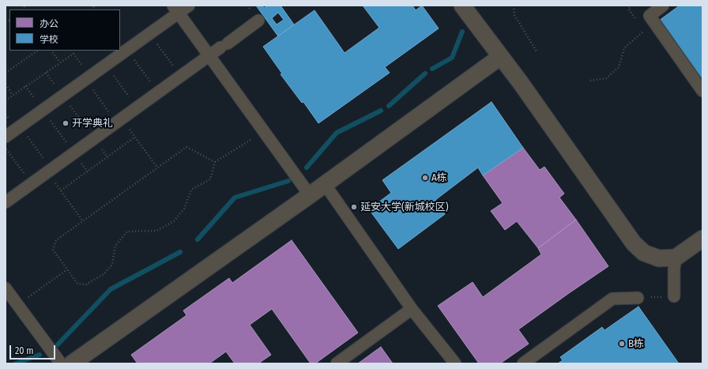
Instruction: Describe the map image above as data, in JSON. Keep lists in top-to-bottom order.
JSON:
{
  "places": [
    "开学典礼",
    "A栋",
    "延安大学(新城校区)",
    "B栋"
  ],
  "legend": ["办公", "学校"],
  "scale_bar": "20 m"
}
